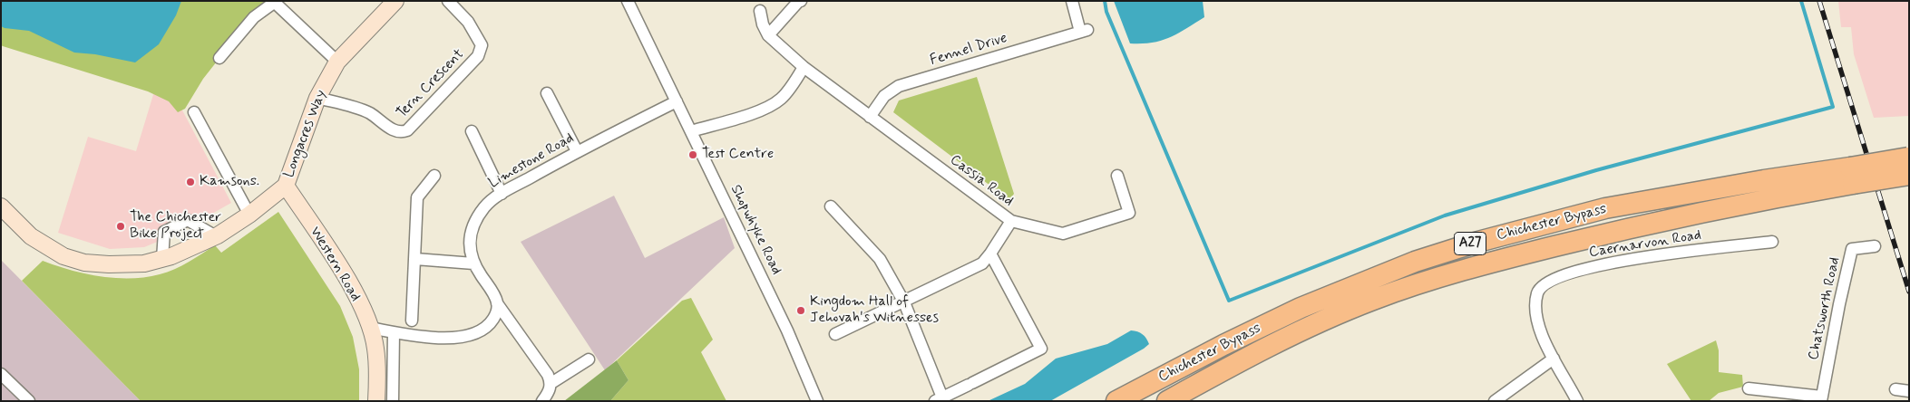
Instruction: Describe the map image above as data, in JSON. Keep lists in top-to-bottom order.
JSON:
{
  "streets": {
    "highway": ["Chichester Bypass", "A27"],
    "main road": ["Longacres Way", "Western Road"],
    "street": [
      "Fennel Drive",
      "Tern Crescent",
      "Limestone Road",
      "Cassia Road",
      "Shopwhyke Road",
      "Caernarvon Road",
      "Chatsworth Road"
    ]
  },
  "crossings": [
    ["Fennel Drive", "Cassia Road"],
    ["Tern Crescent", "Longacres Way"],
    ["Longacres Way", "Western Road"],
    ["Limestone Road", "Shopwhyke Road"]
  ],
  "places": [
    "Test Centre",
    "Kamsons.",
    "The Chichester Bike Project",
    "Kingdom Hall of Jehovah's Witnesses"
  ]
}
